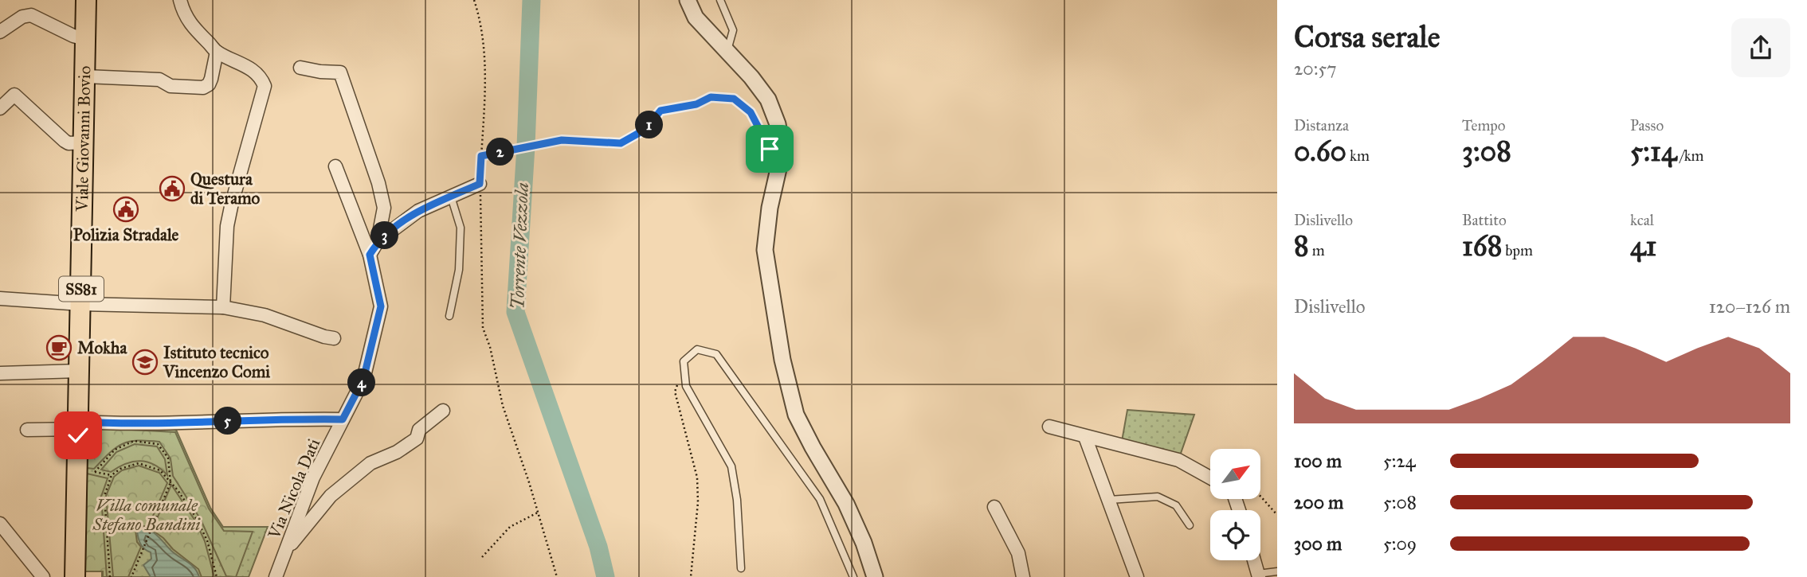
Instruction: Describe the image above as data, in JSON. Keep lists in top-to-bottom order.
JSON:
{
  "streets": {
    "main road": ["Viale Giovanni Bovio", "SS81"],
    "street": ["Via Nicola Dati"]
  },
  "water": ["Torrente Vezzola"],
  "parks": ["Villa comunale Stefano Bandini"],
  "places": {
    "public building": ["Questura di Teramo", "Polizia Stradale"],
    "cafe": ["Mokha"],
    "school or university": ["Istituto tecnico Vincenzo Comi"]
  },
  "north": "top right",
  "page": {
    "heading": ["Corsa serale", "20:57"],
    "stats": [
      ["Distanza", "0.60 km"],
      ["Tempo", "3:08"],
      ["Passo", "5:14 /km"],
      ["Dislivello", "8 m"],
      ["Battito", "168 bpm"],
      ["kcal", "41"]
    ],
    "pins": [
      "1",
      "2",
      "3",
      "4",
      "5"
    ],
    "chart": ["Dislivello", "120–126 m"],
    "list": [
      {
        "name": "100 m",
        "note": "5:24"
      },
      {
        "name": "200 m",
        "note": "5:08"
      },
      {
        "name": "300 m",
        "note": "5:09"
      }
    ]
  }
}
